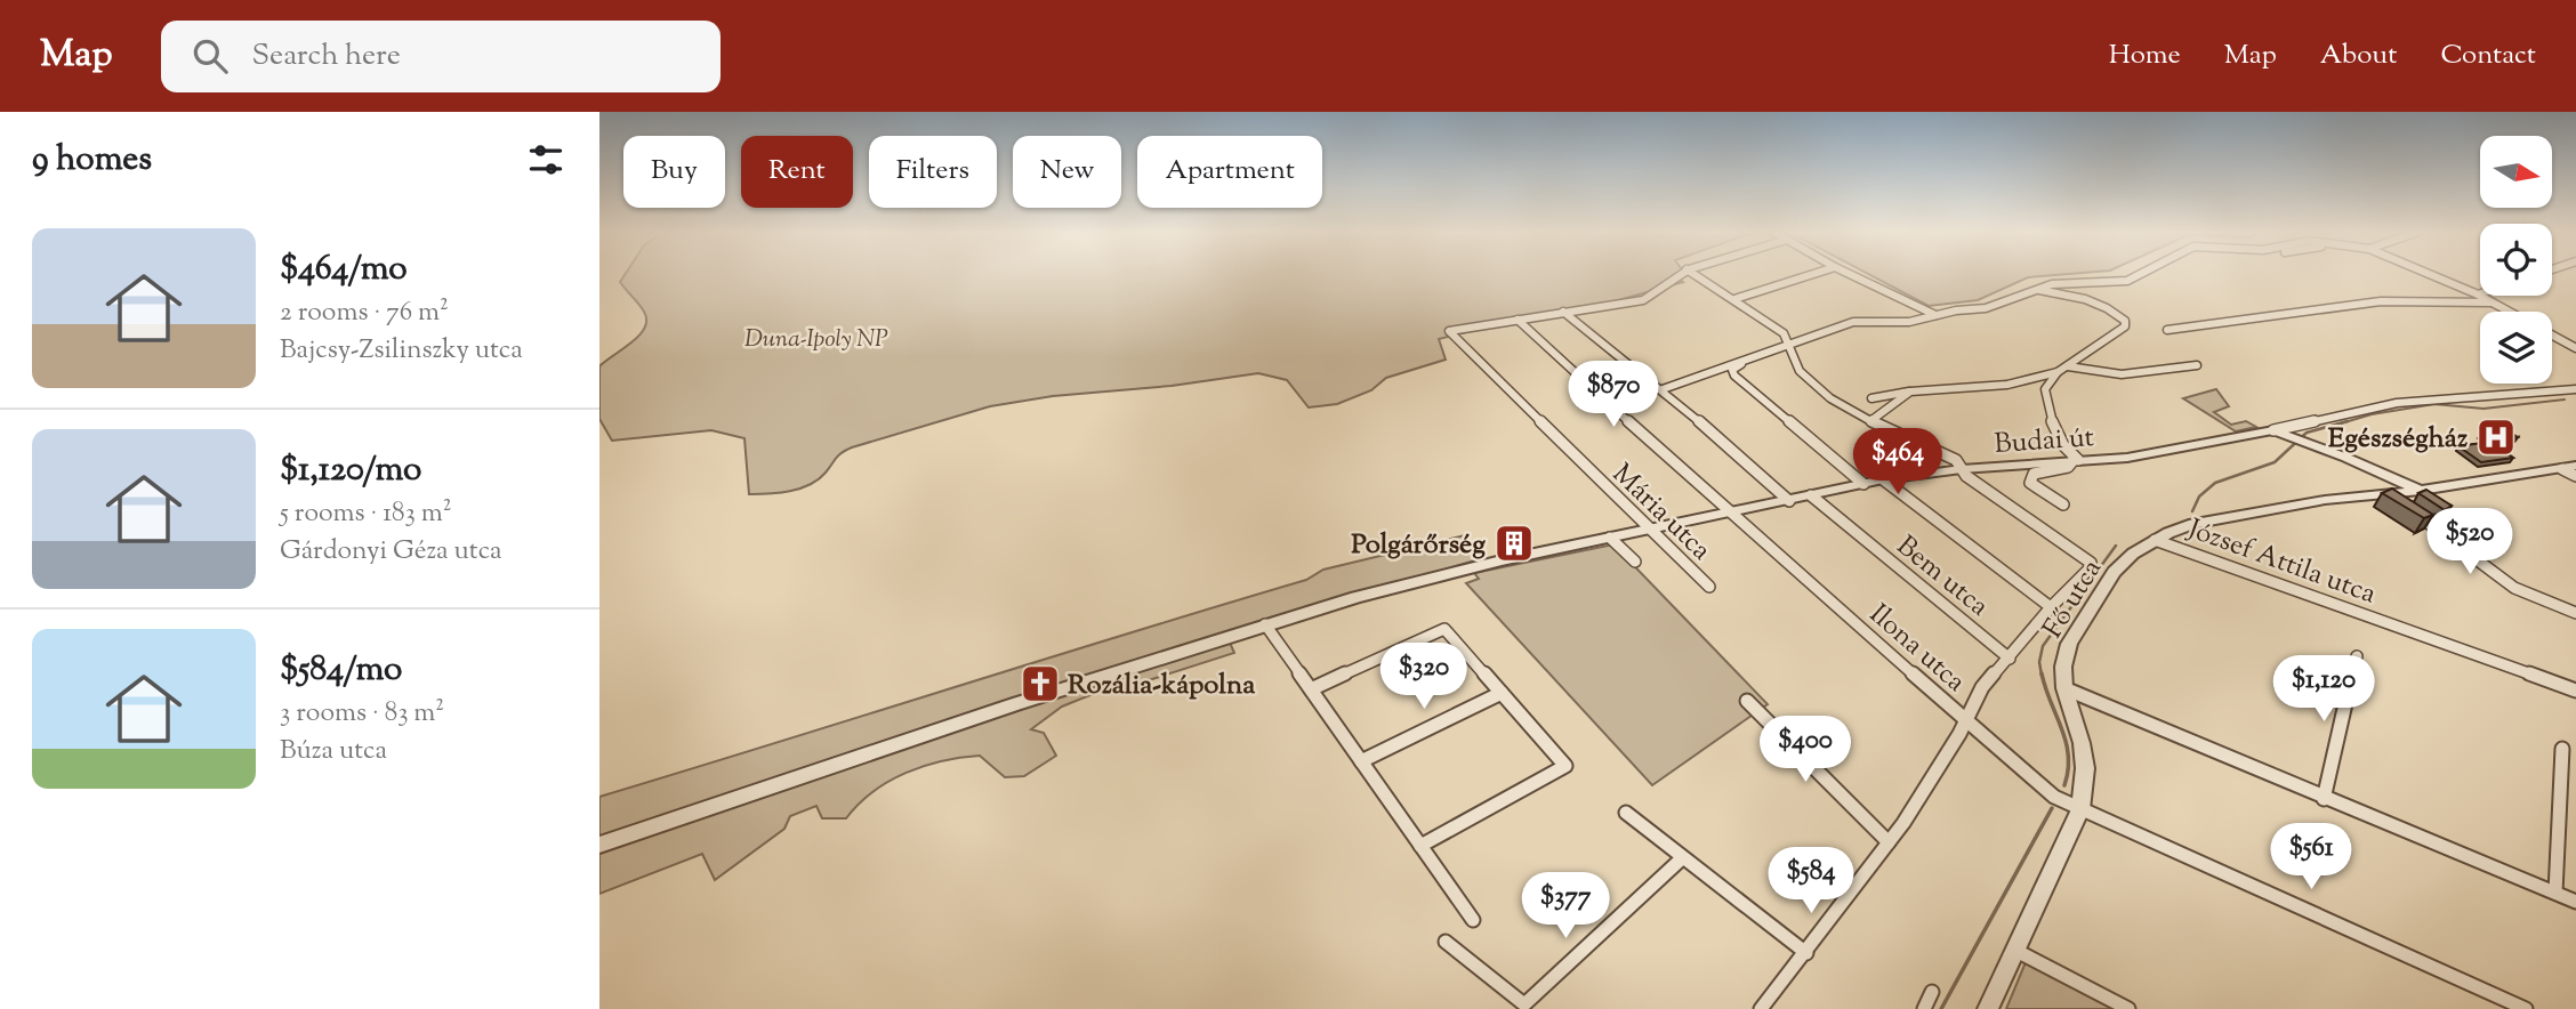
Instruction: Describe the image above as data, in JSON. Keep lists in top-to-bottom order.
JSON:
{
  "streets": {
    "street": [
      "Budai út",
      "Mária utca",
      "József Attila utca",
      "Bem utca",
      "Fő utca",
      "Ilona utca"
    ]
  },
  "crossings": [
    ["Budai út", "Mária utca"],
    ["Budai út", "Bem utca"],
    ["Budai út", "Ilona utca"],
    ["Mária utca", "Ilona utca"],
    ["József Attila utca", "Fő utca"],
    ["Fő utca", "Ilona utca"]
  ],
  "parks": ["Duna-Ipoly NP"],
  "places": {
    "hospital": ["Egészségház"],
    "building": ["Polgárőrség"],
    "church": ["Rozália-kápolna"]
  },
  "north": "right",
  "page": {
    "header": "Map",
    "search": "Search here",
    "nav": [
      "Home",
      "Map",
      "About",
      "Contact"
    ],
    "heading": "9 homes",
    "chip": [
      "Buy",
      "Rent",
      "Filters",
      "New",
      "Apartment"
    ],
    "list": [
      {
        "name": "$464/mo",
        "note": "2 rooms · 76 m² · Bajcsy-Zsilinszky utca"
      },
      {
        "name": "$1,120/mo",
        "note": "5 rooms · 183 m² · Gárdonyi Géza utca"
      },
      {
        "name": "$584/mo",
        "note": "3 rooms · 83 m² · Búza utca"
      }
    ],
    "price": [
      "$870",
      "$464",
      "$520",
      "$320",
      "$1,120",
      "$400",
      "$561",
      "$584",
      "$377"
    ]
  }
}
